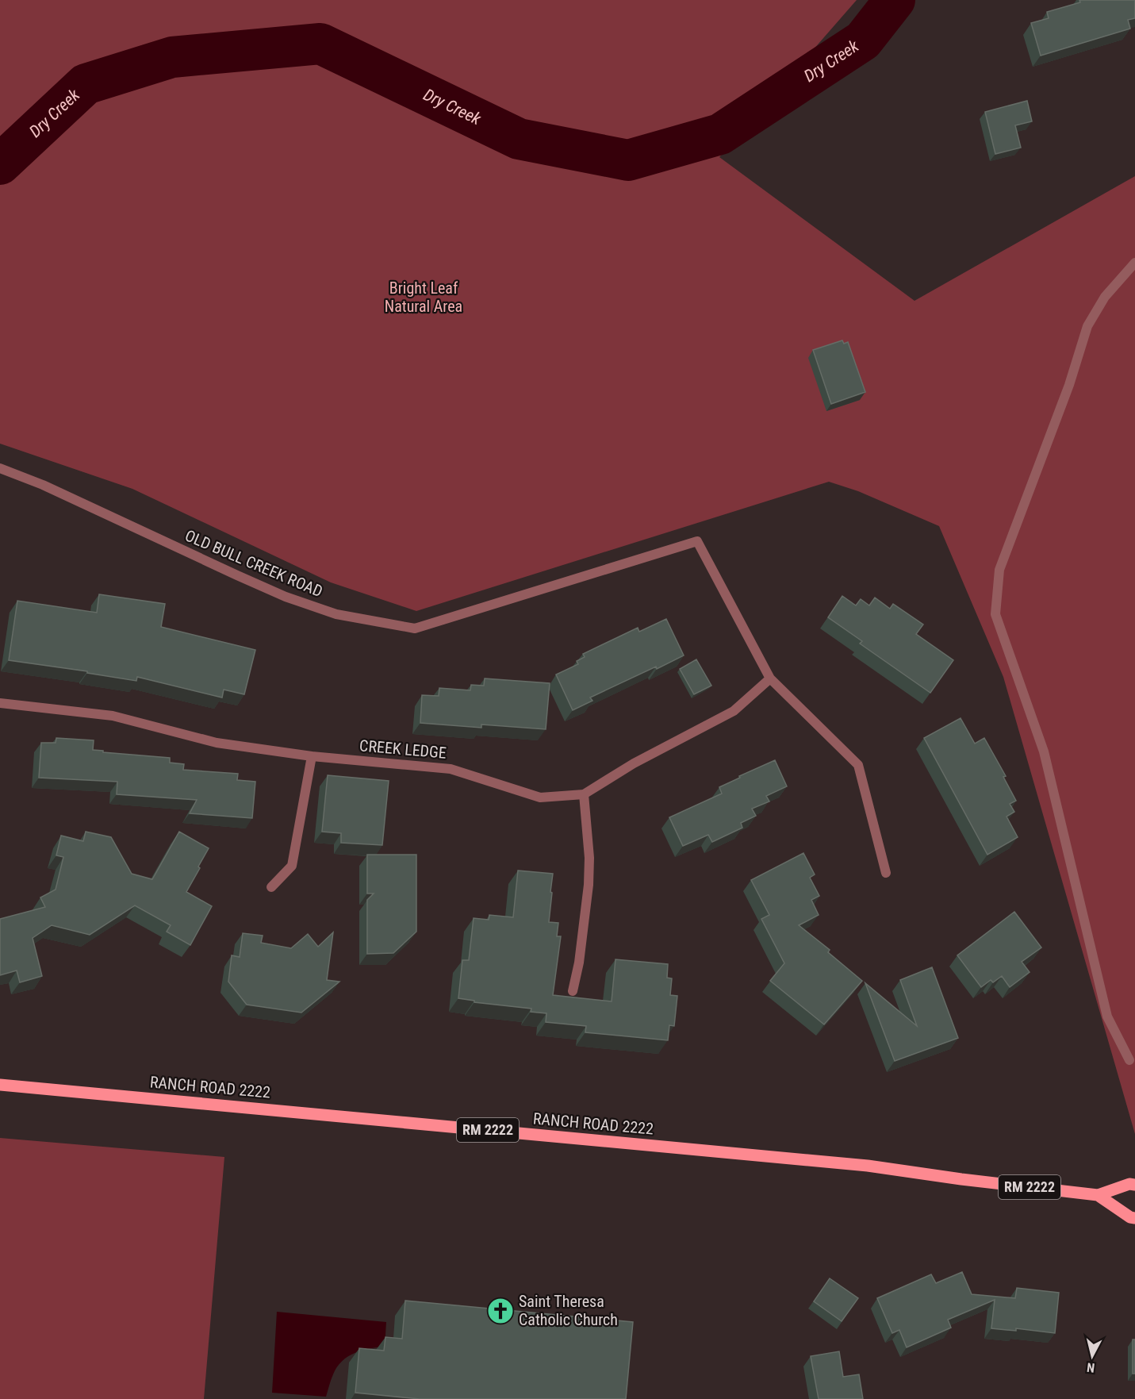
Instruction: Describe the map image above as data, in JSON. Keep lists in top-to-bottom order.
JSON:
{
  "streets": {
    "main road": ["RANCH ROAD 2222", "RM 2222"],
    "street": ["OLD BULL CREEK ROAD", "CREEK LEDGE"]
  },
  "crossings": [
    ["OLD BULL CREEK ROAD", "CREEK LEDGE"]
  ],
  "water": ["Dry Creek"],
  "parks": ["Bright Leaf Natural Area"],
  "places": {
    "church": ["Saint Theresa Catholic Church"]
  },
  "north": "bottom"
}
